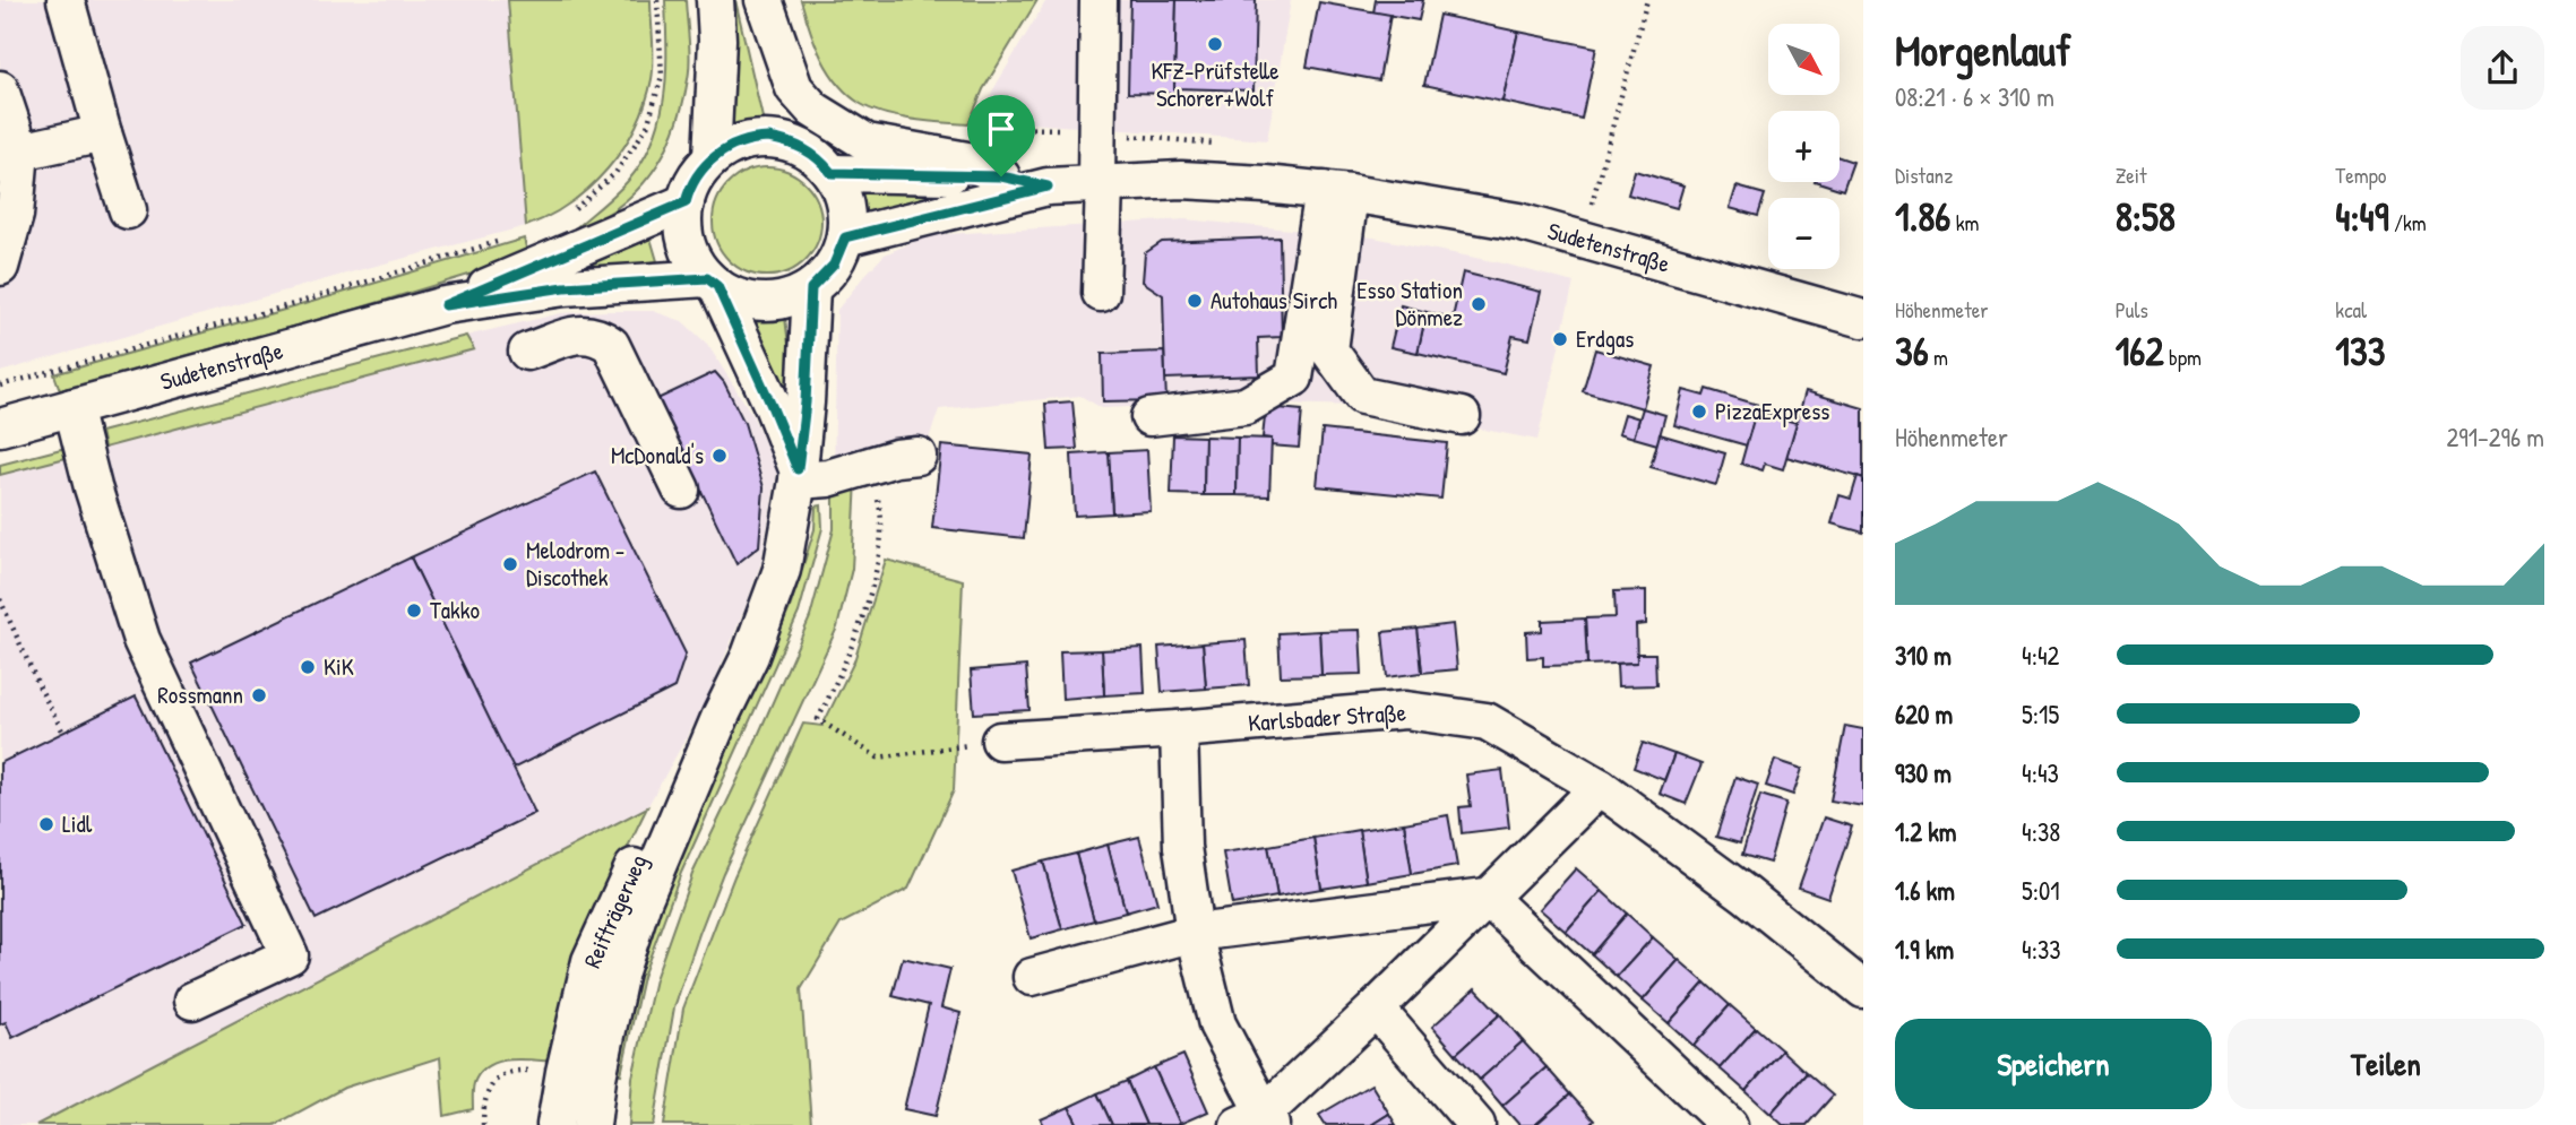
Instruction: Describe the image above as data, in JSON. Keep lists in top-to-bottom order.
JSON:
{
  "streets": {
    "street": ["Sudetenstraße", "Karlsbader Straße", "Reifträgerweg"]
  },
  "crossings": [
    ["Sudetenstraße", "Reifträgerweg"]
  ],
  "places": [
    "KFZ-Prüfstelle Schorer+Wolf",
    "Autohaus Sirch",
    "Esso Station Dönmez",
    "Erdgas",
    "PizzaExpress",
    "McDonald's",
    "Melodrom - Discothek",
    "Takko",
    "KiK",
    "Rossmann",
    "Lidl"
  ],
  "north": "bottom right",
  "page": {
    "heading": ["Morgenlauf", "08:21 · 6 × 310 m"],
    "map_buttons": ["+", "−"],
    "stats": [
      ["Distanz", "1.86 km"],
      ["Zeit", "8:58"],
      ["Tempo", "4:49 /km"],
      ["Höhenmeter", "36 m"],
      ["Puls", "162 bpm"],
      ["kcal", "133"]
    ],
    "chart": ["Höhenmeter", "291–296 m"],
    "list": [
      {
        "name": "310 m",
        "note": "4:42"
      },
      {
        "name": "620 m",
        "note": "5:15"
      },
      {
        "name": "930 m",
        "note": "4:43"
      },
      {
        "name": "1.2 km",
        "note": "4:38"
      },
      {
        "name": "1.6 km",
        "note": "5:01"
      },
      {
        "name": "1.9 km",
        "note": "4:33"
      }
    ],
    "buttons": ["Speichern", "Teilen"]
  }
}
